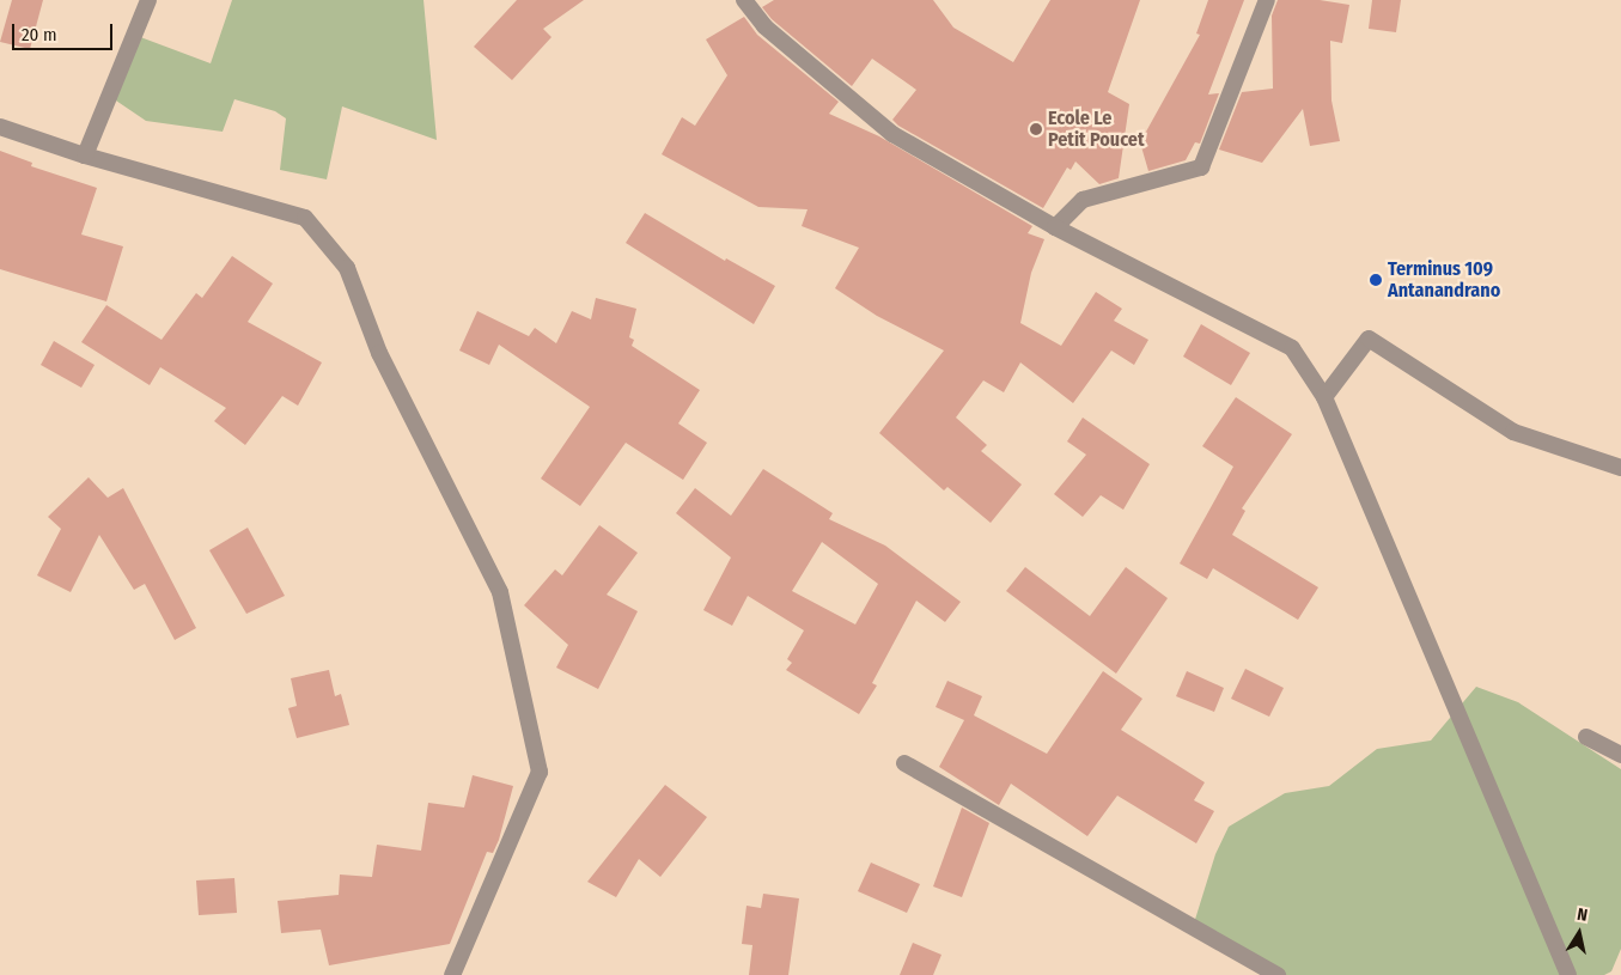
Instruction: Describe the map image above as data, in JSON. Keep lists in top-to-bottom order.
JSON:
{
  "places": ["Ecole Le Petit Poucet", "Terminus 109 Antanandrano"],
  "scale_bar": "20 m",
  "north": "top"
}
